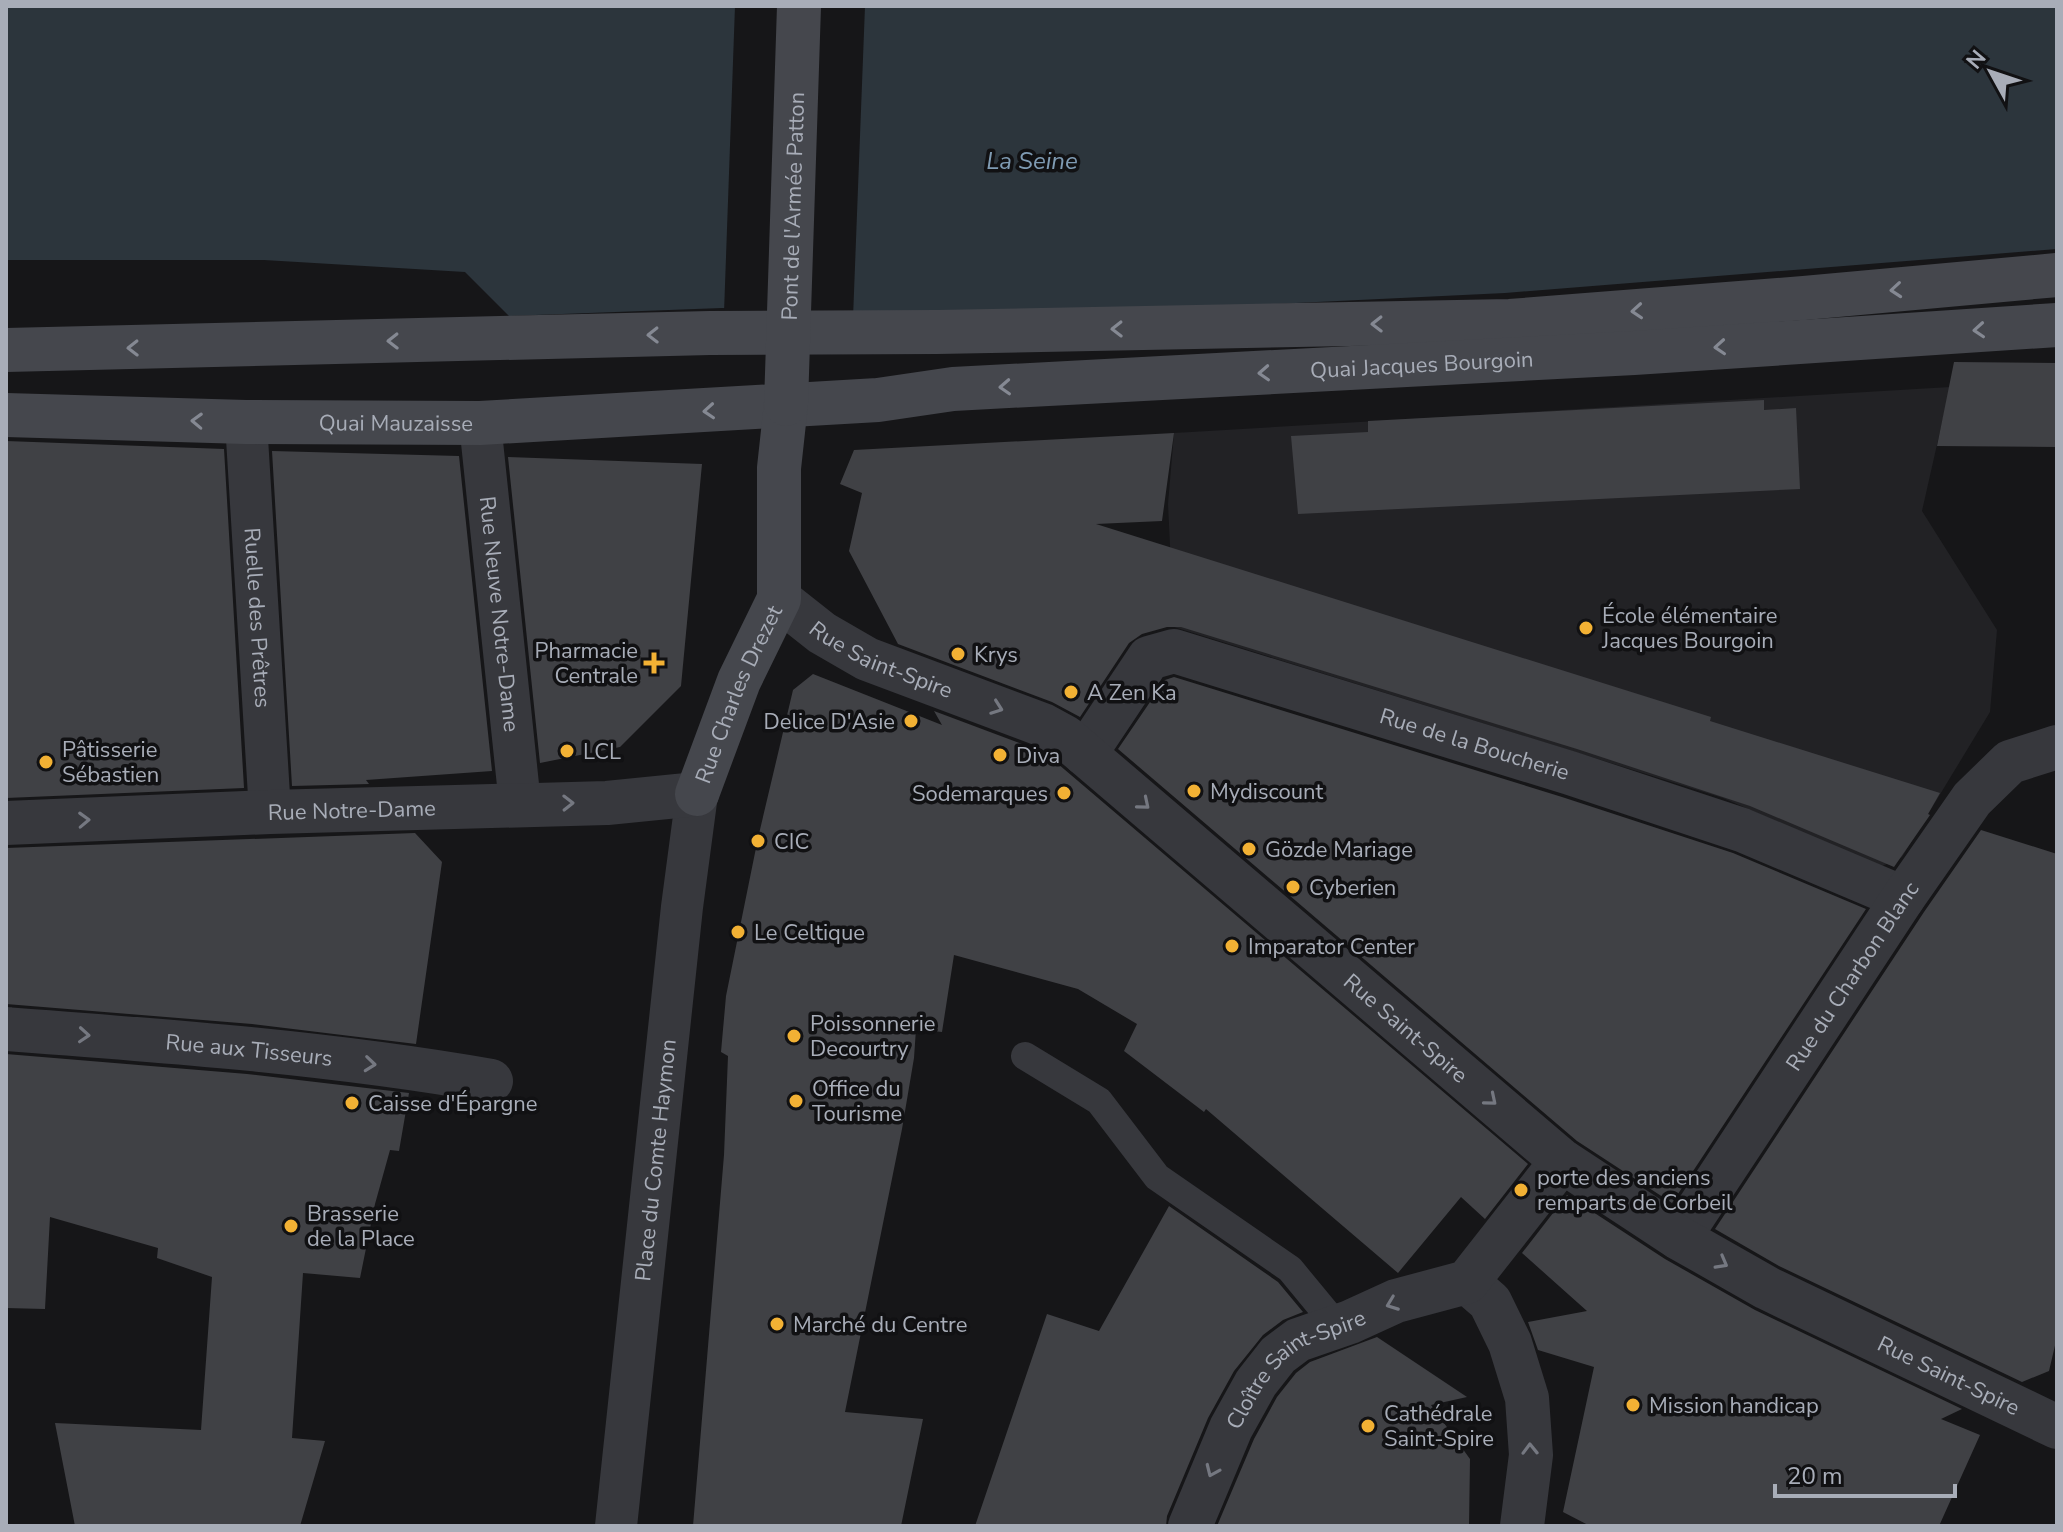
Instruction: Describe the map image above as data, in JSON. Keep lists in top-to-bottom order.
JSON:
{
  "streets": {
    "main road": [
      "Pont de l'Armée Patton",
      "Quai Jacques Bourgoin",
      "Quai Mauzaisse",
      "Rue Charles Drezet"
    ],
    "street": [
      "Rue Neuve Notre-Dame",
      "Ruelle des Prêtres",
      "Rue Saint-Spire",
      "Rue de la Boucherie",
      "Rue Notre-Dame",
      "Rue du Charbon Blanc",
      "Rue aux Tisseurs",
      "Place du Comte Haymon",
      "Cloître Saint-Spire"
    ]
  },
  "crossings": [
    ["Pont de l'Armée Patton", "Quai Jacques Bourgoin"],
    ["Pont de l'Armée Patton", "Quai Mauzaisse"],
    ["Pont de l'Armée Patton", "Rue Charles Drezet"],
    ["Quai Jacques Bourgoin", "Quai Mauzaisse"],
    ["Quai Jacques Bourgoin", "Rue Charles Drezet"],
    ["Quai Mauzaisse", "Rue Neuve Notre-Dame"],
    ["Quai Mauzaisse", "Ruelle des Prêtres"],
    ["Quai Mauzaisse", "Rue Charles Drezet"],
    ["Rue Neuve Notre-Dame", "Rue Notre-Dame"],
    ["Ruelle des Prêtres", "Rue Notre-Dame"],
    ["Rue Saint-Spire", "Rue Charles Drezet"],
    ["Rue Saint-Spire", "Rue de la Boucherie"],
    ["Rue Saint-Spire", "Rue du Charbon Blanc"],
    ["Rue Charles Drezet", "Rue Notre-Dame"],
    ["Rue Charles Drezet", "Place du Comte Haymon"],
    ["Rue de la Boucherie", "Rue du Charbon Blanc"],
    ["Rue Notre-Dame", "Place du Comte Haymon"]
  ],
  "one_way": [
    "Quai Jacques Bourgoin",
    "Quai Mauzaisse",
    "Rue Saint-Spire",
    "Rue Notre-Dame",
    "Rue aux Tisseurs",
    "Cloître Saint-Spire"
  ],
  "water": ["La Seine"],
  "places": {
    "other": [
      "École élémentaire Jacques Bourgoin",
      "Krys",
      "A Zen Ka",
      "Delice D'Asie",
      "LCL",
      "Diva",
      "Pâtisserie Sébastien",
      "Mydiscount",
      "Sodemarques",
      "CIC",
      "Gözde Mariage",
      "Cyberien",
      "Le Celtique",
      "Imparator Center",
      "Poissonnerie Decourtry",
      "Office du Tourisme",
      "Caisse d'Épargne",
      "porte des anciens remparts de Corbeil",
      "Brasserie de la Place",
      "Marché du Centre",
      "Mission handicap",
      "Cathédrale Saint-Spire"
    ],
    "health": ["Pharmacie Centrale"]
  },
  "scale_bar": "20 m",
  "north": "top left"
}
